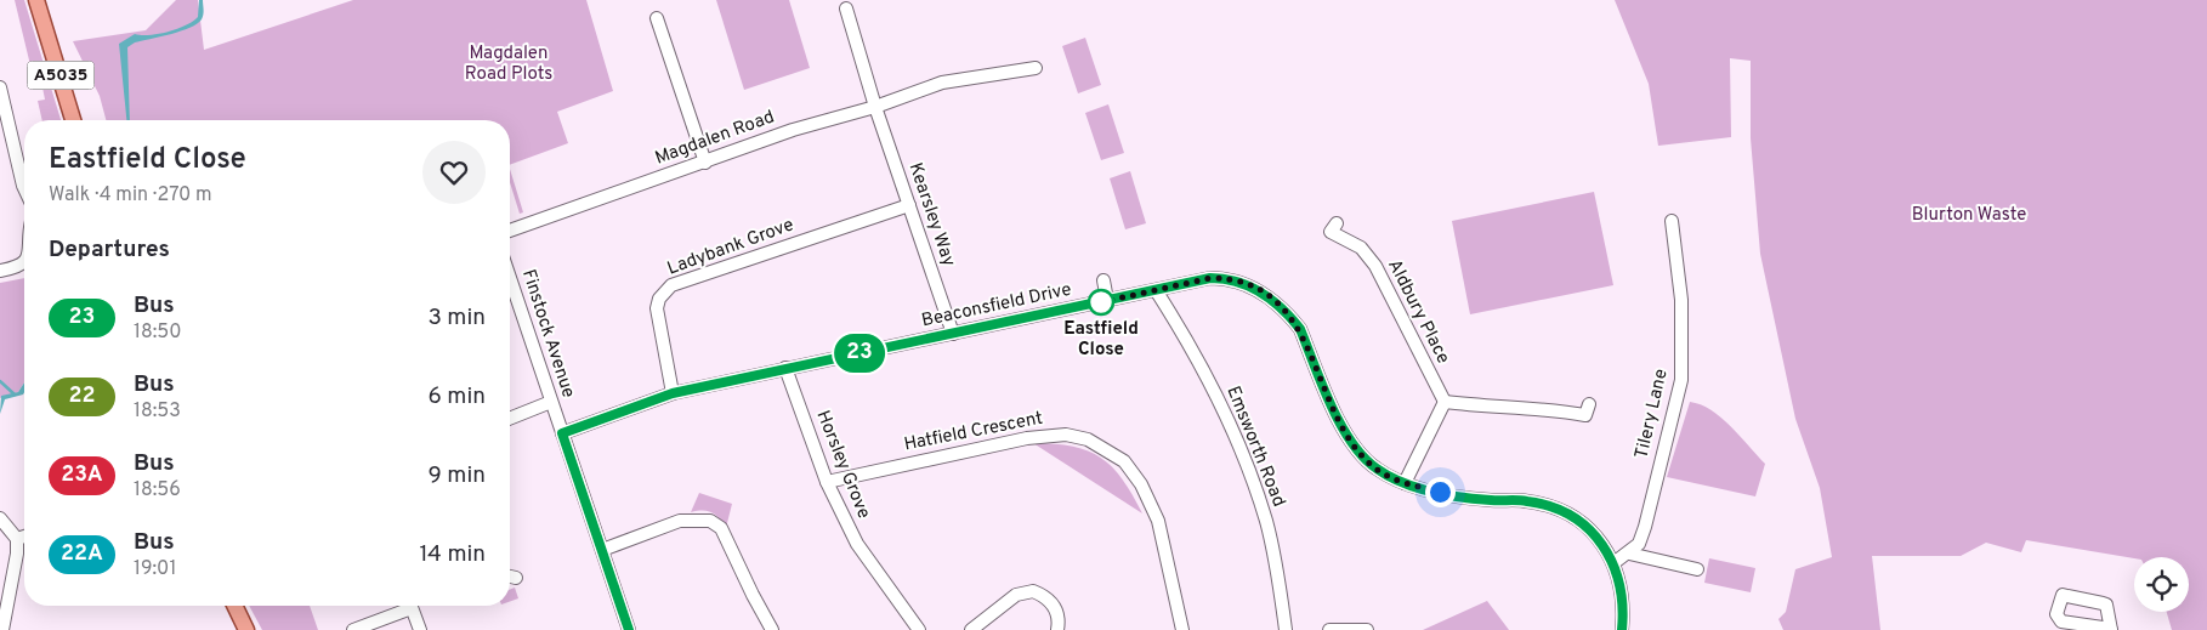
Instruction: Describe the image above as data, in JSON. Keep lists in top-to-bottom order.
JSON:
{
  "streets": {
    "main road": ["A5035"],
    "street": [
      "Magdalen Road",
      "Kearsley Way",
      "Ladybank Grove",
      "Beaconsfield Drive",
      "Aldbury Place",
      "Finstock Avenue",
      "Tilery Lane",
      "Hatfield Crescent",
      "Emsworth Road",
      "Horsley Grove"
    ]
  },
  "crossings": [
    ["Magdalen Road", "Kearsley Way"],
    ["Kearsley Way", "Ladybank Grove"],
    ["Kearsley Way", "Beaconsfield Drive"],
    ["Ladybank Grove", "Beaconsfield Drive"],
    ["Beaconsfield Drive", "Finstock Avenue"],
    ["Beaconsfield Drive", "Tilery Lane"],
    ["Beaconsfield Drive", "Emsworth Road"],
    ["Beaconsfield Drive", "Horsley Grove"],
    ["Hatfield Crescent", "Horsley Grove"]
  ],
  "parks": ["Magdalen Road Plots", "Blurton Waste"],
  "places": ["Eastfield Close"],
  "lines": ["bus line 23"],
  "page": {
    "on_map": "23",
    "heading": [
      ["Eastfield Close", "Walk · 4 min · 270 m"],
      "Departures"
    ],
    "list": [
      {
        "mark": "23",
        "name": "Bus",
        "note": "18:50",
        "value": "3 min"
      },
      {
        "mark": "22",
        "name": "Bus",
        "note": "18:53",
        "value": "6 min"
      },
      {
        "mark": "23A",
        "name": "Bus",
        "note": "18:56",
        "value": "9 min"
      },
      {
        "mark": "22A",
        "name": "Bus",
        "note": "19:01",
        "value": "14 min"
      }
    ]
  }
}
